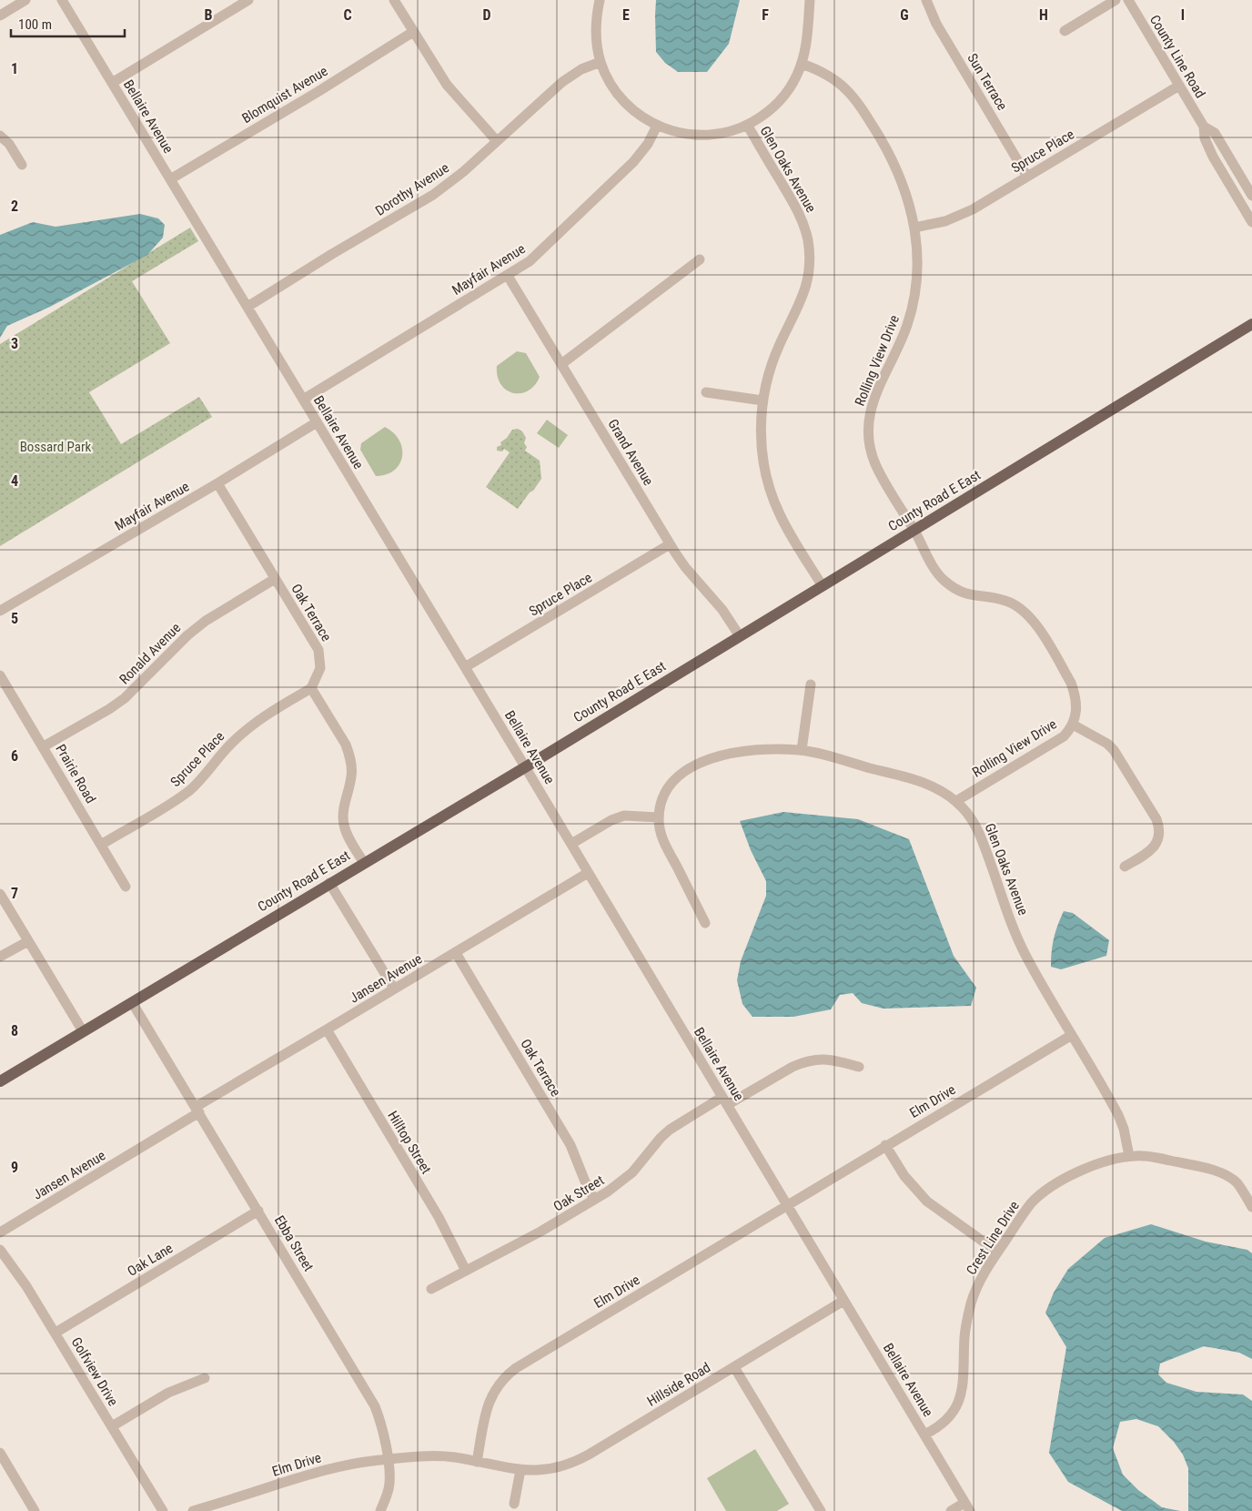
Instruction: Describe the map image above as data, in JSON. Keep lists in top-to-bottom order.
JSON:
{
  "streets": {
    "main road": ["County Road E East"],
    "street": [
      "County Line Road",
      "Sun Terrace",
      "Blomquist Avenue",
      "Bellaire Avenue",
      "Spruce Place",
      "Glen Oaks Avenue",
      "Dorothy Avenue",
      "Mayfair Avenue",
      "Rolling View Drive",
      "Grand Avenue",
      "Oak Terrace",
      "Ronald Avenue",
      "Prairie Road",
      "Jansen Avenue",
      "Elm Drive",
      "Hilltop Street",
      "Oak Street",
      "Crest Line Drive",
      "Ebba Street",
      "Oak Lane",
      "Golfview Drive",
      "Hillside Road"
    ]
  },
  "crossings": [
    ["County Line Road", "Spruce Place"],
    ["Sun Terrace", "Spruce Place"],
    ["Blomquist Avenue", "Bellaire Avenue"],
    ["Bellaire Avenue", "Spruce Place"],
    ["Bellaire Avenue", "Dorothy Avenue"],
    ["Bellaire Avenue", "Mayfair Avenue"],
    ["Bellaire Avenue", "County Road E East"],
    ["Bellaire Avenue", "Jansen Avenue"],
    ["Bellaire Avenue", "Elm Drive"],
    ["Bellaire Avenue", "Oak Street"],
    ["Bellaire Avenue", "Crest Line Drive"],
    ["Bellaire Avenue", "Hillside Road"],
    ["Spruce Place", "Rolling View Drive"],
    ["Spruce Place", "Grand Avenue"],
    ["Spruce Place", "Oak Terrace"],
    ["Spruce Place", "Prairie Road"],
    ["Glen Oaks Avenue", "Rolling View Drive"],
    ["Glen Oaks Avenue", "County Road E East"],
    ["Glen Oaks Avenue", "Elm Drive"],
    ["Glen Oaks Avenue", "Crest Line Drive"],
    ["Mayfair Avenue", "Grand Avenue"],
    ["Mayfair Avenue", "Oak Terrace"],
    ["Rolling View Drive", "County Road E East"],
    ["Grand Avenue", "County Road E East"],
    ["County Road E East", "Ebba Street"],
    ["Oak Terrace", "Ronald Avenue"],
    ["Oak Terrace", "Jansen Avenue"],
    ["Oak Terrace", "Oak Street"],
    ["Ronald Avenue", "Prairie Road"],
    ["Jansen Avenue", "Hilltop Street"],
    ["Jansen Avenue", "Ebba Street"],
    ["Elm Drive", "Ebba Street"],
    ["Elm Drive", "Hillside Road"],
    ["Hilltop Street", "Oak Street"],
    ["Ebba Street", "Oak Lane"],
    ["Oak Lane", "Golfview Drive"]
  ],
  "parks": ["Bossard Park"],
  "scale_bar": "100 m",
  "grid": {
    "columns": [
      "B",
      "C",
      "D",
      "E",
      "F",
      "G",
      "H",
      "I"
    ],
    "rows": [
      "1",
      "2",
      "3",
      "4",
      "5",
      "6",
      "7",
      "8",
      "9"
    ]
  }
}
